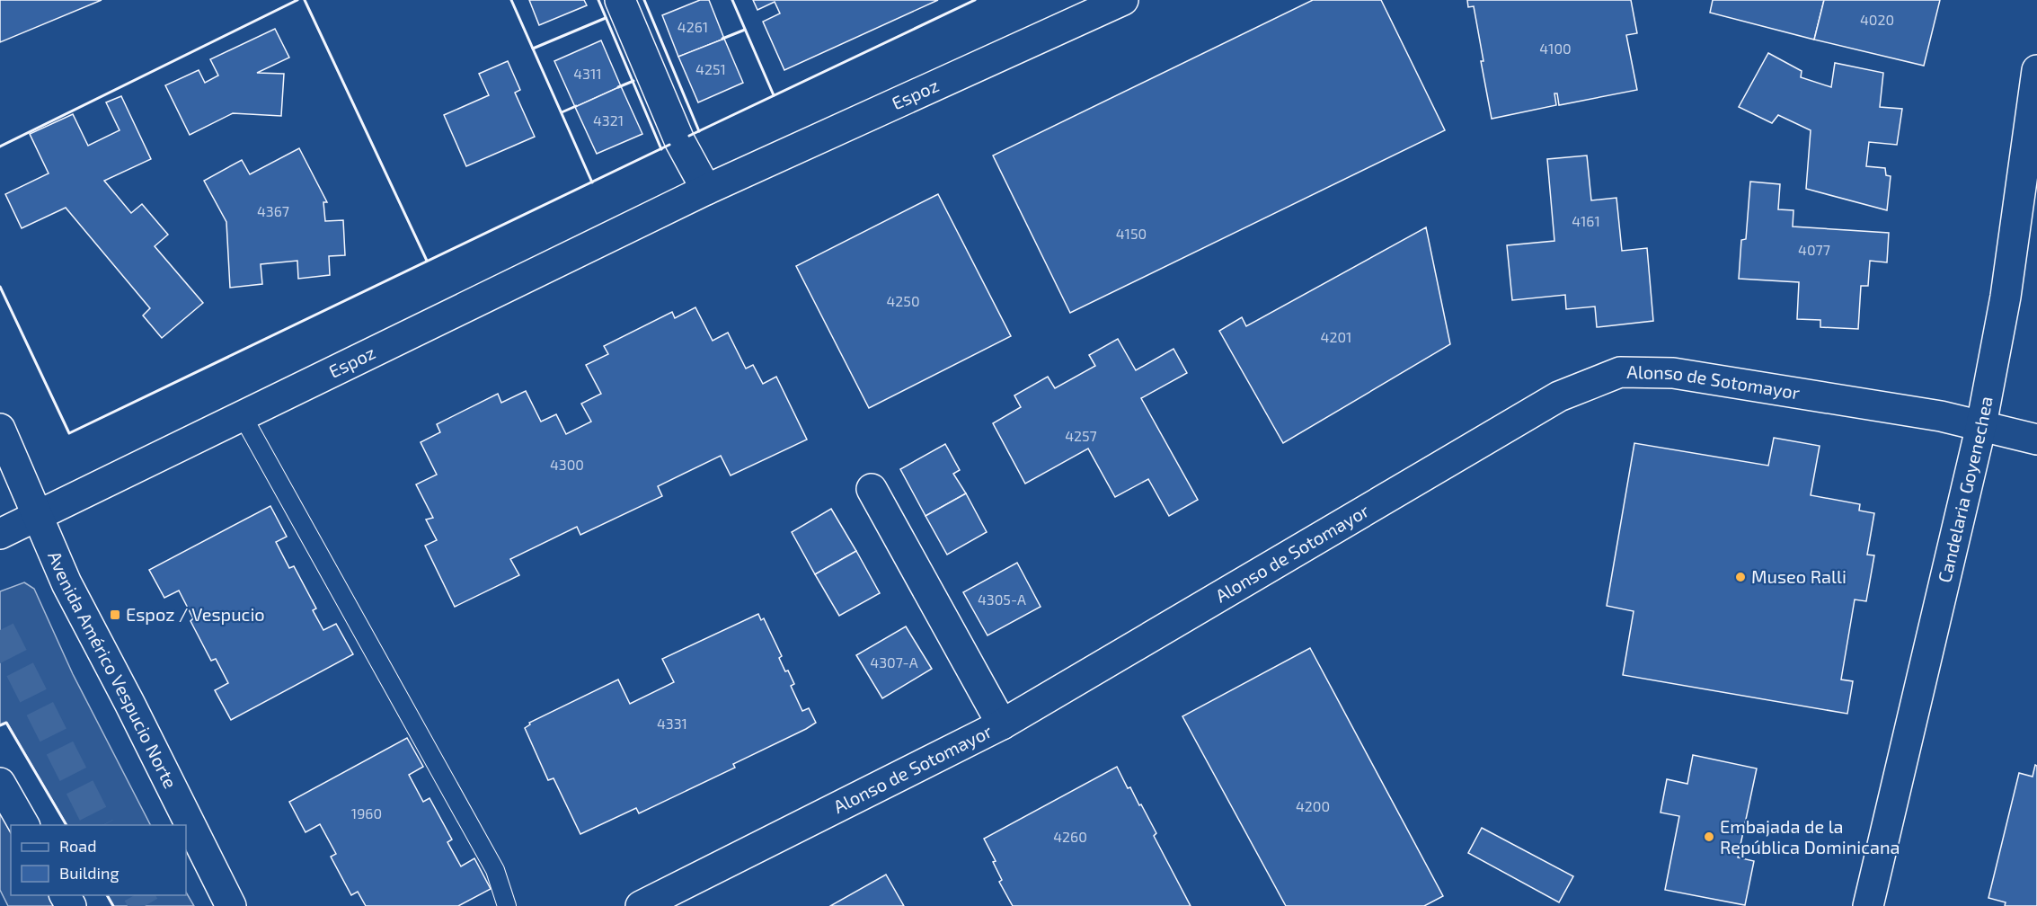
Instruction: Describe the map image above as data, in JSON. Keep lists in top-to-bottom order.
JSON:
{
  "streets": {
    "main road": [
      "Espoz",
      "Alonso de Sotomayor",
      "Candelaria Goyenechea",
      "Avenida Américo Vespucio Norte"
    ]
  },
  "crossings": [
    ["Espoz", "Avenida Américo Vespucio Norte"],
    ["Alonso de Sotomayor", "Candelaria Goyenechea"]
  ],
  "places": {
    "other": ["Museo Ralli", "Embajada de la República Dominicana"],
    "transit": ["Espoz / Vespucio"]
  },
  "house_numbers": [
    "4020",
    "4261",
    "4100",
    "4251",
    "4311",
    "4321",
    "4367",
    "4161",
    "4150",
    "4077",
    "4250",
    "4201",
    "4257",
    "4300",
    "4305-A",
    "4307-A",
    "4331",
    "4200",
    "1960",
    "4260"
  ],
  "legend": ["Road", "Building"]
}
